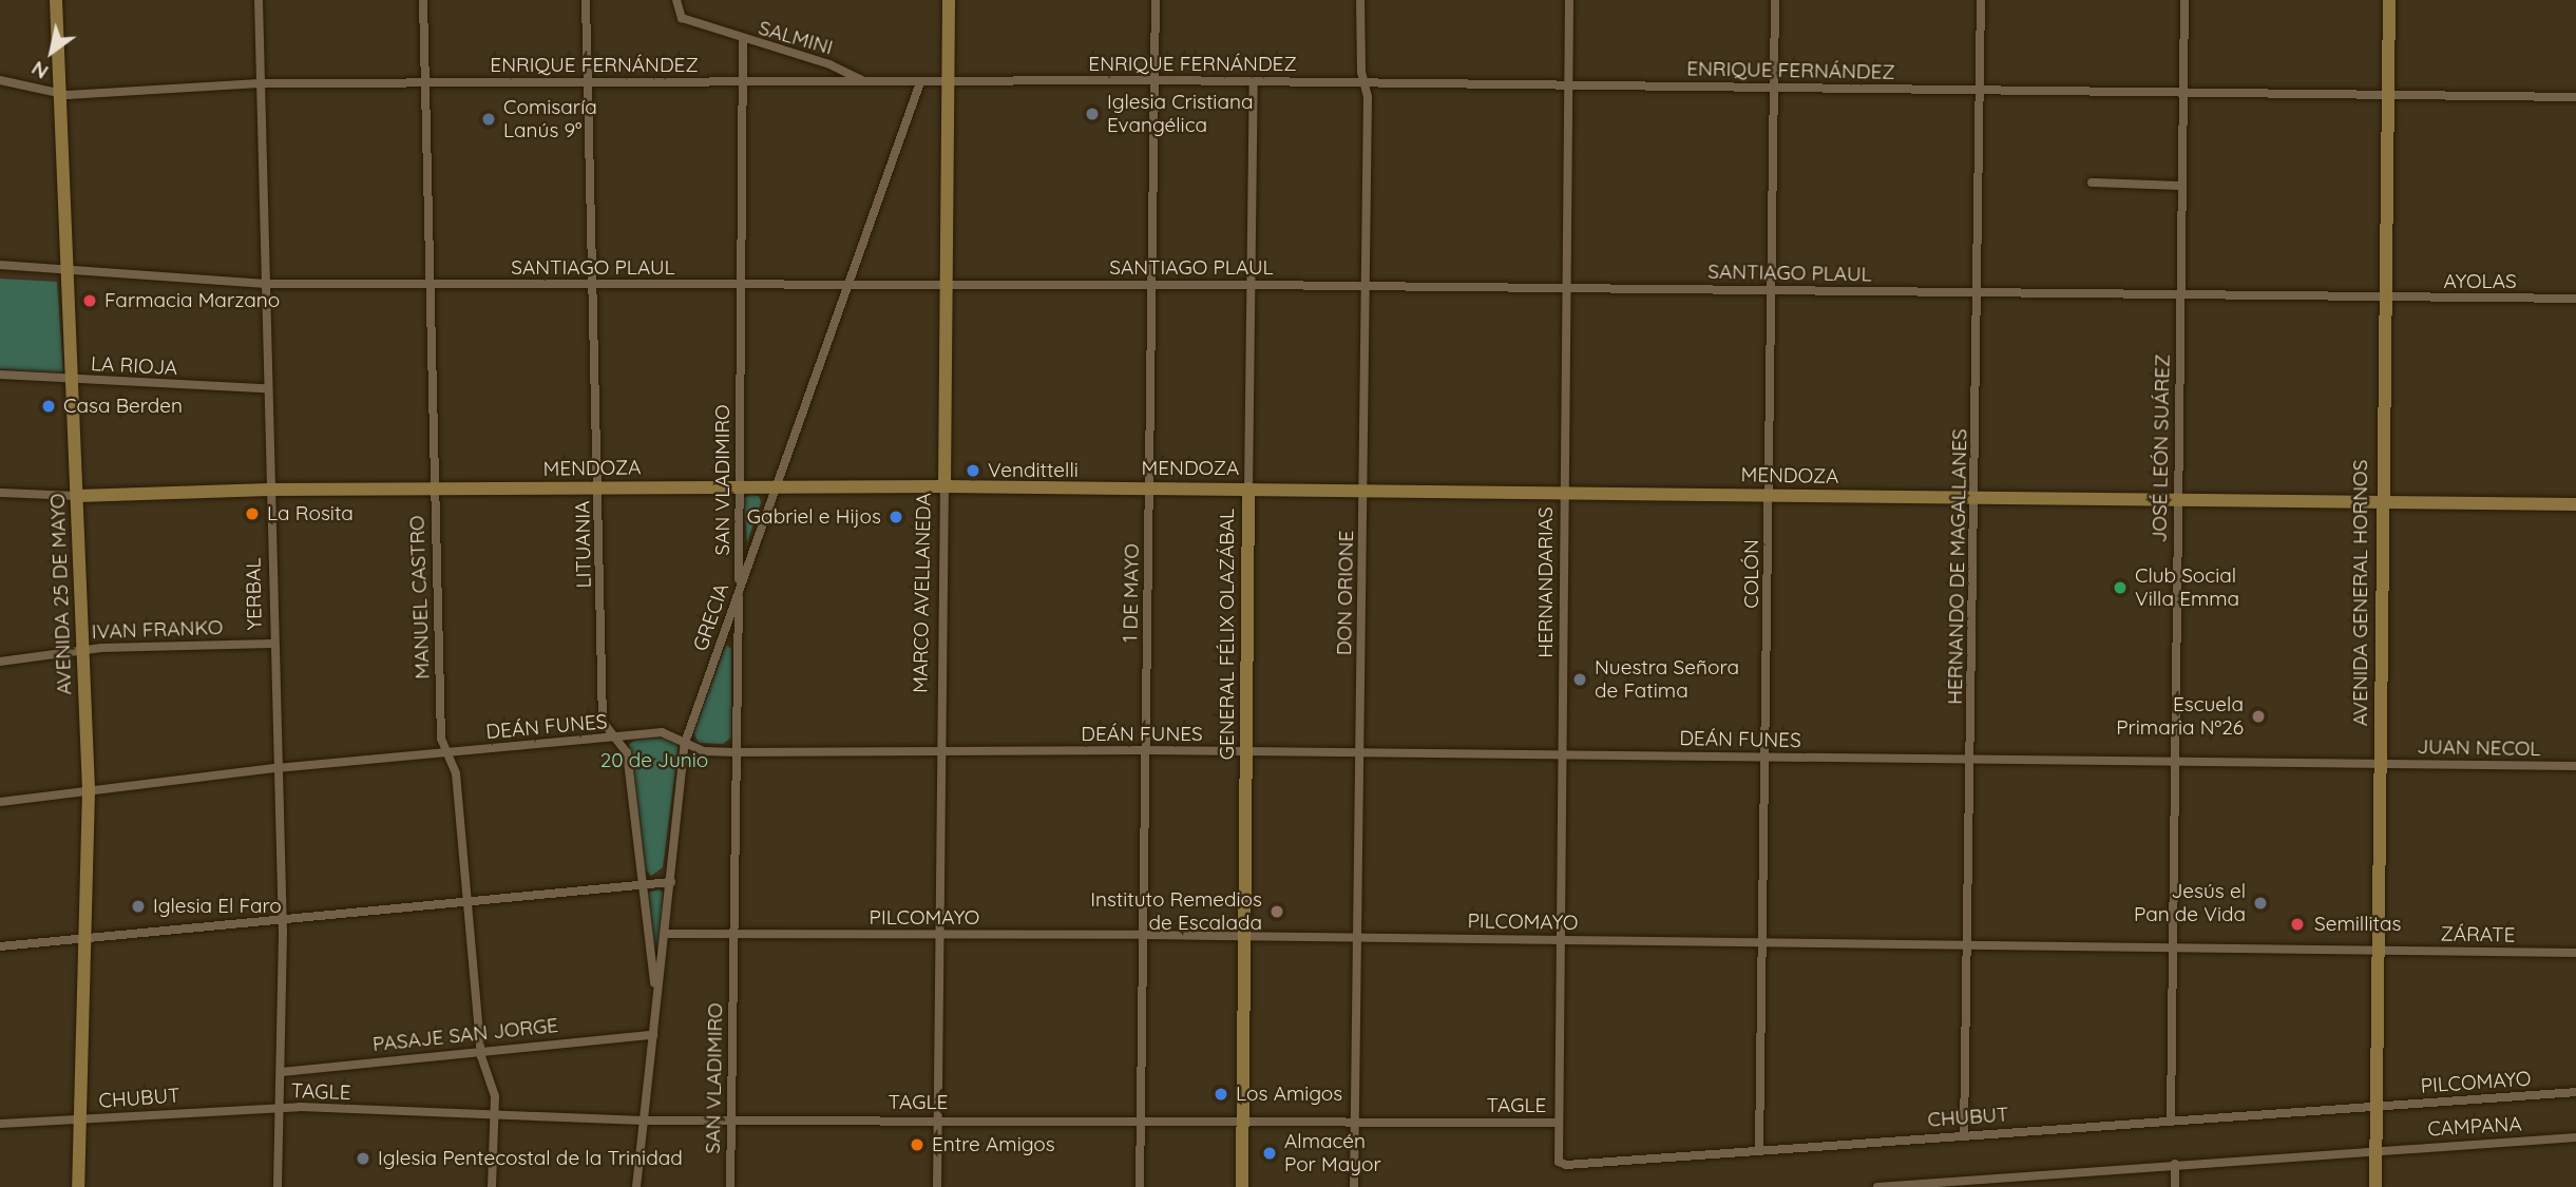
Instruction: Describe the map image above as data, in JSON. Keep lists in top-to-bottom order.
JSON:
{
  "streets": {
    "street": [
      "SALMINI",
      "ENRIQUE FERNÁNDEZ",
      "SANTIAGO PLAUL",
      "AYOLAS",
      "LA RIOJA",
      "JOSÉ LEÓN SUÁREZ",
      "MENDOZA",
      "SAN VLADIMIRO",
      "LITUANIA",
      "HERNANDO DE MAGALLANES",
      "COLÓN",
      "HERNANDARIAS",
      "MARCO AVELLANEDA",
      "1 DE MAYO",
      "DON ORIONE",
      "AVENIDA GENERAL HORNOS",
      "AVENIDA 25 DE MAYO",
      "YERBAL",
      "MANUEL CASTRO",
      "GRECIA",
      "IVAN FRANKO",
      "GENERAL FÉLIX OLAZÁBAL",
      "DEÁN FUNES",
      "JUAN NECOL",
      "PILCOMAYO",
      "ZÁRATE",
      "PASAJE SAN JORGE",
      "TAGLE",
      "CHUBUT",
      "CAMPANA"
    ]
  },
  "crossings": [
    ["SALMINI", "ENRIQUE FERNÁNDEZ"],
    ["SALMINI", "SAN VLADIMIRO"],
    ["ENRIQUE FERNÁNDEZ", "JOSÉ LEÓN SUÁREZ"],
    ["ENRIQUE FERNÁNDEZ", "SAN VLADIMIRO"],
    ["ENRIQUE FERNÁNDEZ", "LITUANIA"],
    ["ENRIQUE FERNÁNDEZ", "HERNANDO DE MAGALLANES"],
    ["ENRIQUE FERNÁNDEZ", "COLÓN"],
    ["ENRIQUE FERNÁNDEZ", "HERNANDARIAS"],
    ["ENRIQUE FERNÁNDEZ", "MARCO AVELLANEDA"],
    ["ENRIQUE FERNÁNDEZ", "1 DE MAYO"],
    ["ENRIQUE FERNÁNDEZ", "DON ORIONE"],
    ["ENRIQUE FERNÁNDEZ", "AVENIDA GENERAL HORNOS"],
    ["ENRIQUE FERNÁNDEZ", "AVENIDA 25 DE MAYO"],
    ["ENRIQUE FERNÁNDEZ", "YERBAL"],
    ["ENRIQUE FERNÁNDEZ", "MANUEL CASTRO"],
    ["ENRIQUE FERNÁNDEZ", "GRECIA"],
    ["ENRIQUE FERNÁNDEZ", "GENERAL FÉLIX OLAZÁBAL"],
    ["SANTIAGO PLAUL", "AYOLAS"],
    ["SANTIAGO PLAUL", "JOSÉ LEÓN SUÁREZ"],
    ["SANTIAGO PLAUL", "SAN VLADIMIRO"],
    ["SANTIAGO PLAUL", "LITUANIA"],
    ["SANTIAGO PLAUL", "HERNANDO DE MAGALLANES"],
    ["SANTIAGO PLAUL", "COLÓN"],
    ["SANTIAGO PLAUL", "HERNANDARIAS"],
    ["SANTIAGO PLAUL", "MARCO AVELLANEDA"],
    ["SANTIAGO PLAUL", "1 DE MAYO"],
    ["SANTIAGO PLAUL", "DON ORIONE"],
    ["SANTIAGO PLAUL", "AVENIDA GENERAL HORNOS"],
    ["SANTIAGO PLAUL", "AVENIDA 25 DE MAYO"],
    ["SANTIAGO PLAUL", "YERBAL"],
    ["SANTIAGO PLAUL", "MANUEL CASTRO"],
    ["SANTIAGO PLAUL", "GRECIA"],
    ["SANTIAGO PLAUL", "GENERAL FÉLIX OLAZÁBAL"],
    ["AYOLAS", "AVENIDA GENERAL HORNOS"],
    ["LA RIOJA", "AVENIDA 25 DE MAYO"],
    ["LA RIOJA", "YERBAL"],
    ["JOSÉ LEÓN SUÁREZ", "MENDOZA"],
    ["JOSÉ LEÓN SUÁREZ", "DEÁN FUNES"],
    ["JOSÉ LEÓN SUÁREZ", "PILCOMAYO"],
    ["JOSÉ LEÓN SUÁREZ", "CHUBUT"],
    ["MENDOZA", "SAN VLADIMIRO"],
    ["MENDOZA", "LITUANIA"],
    ["MENDOZA", "HERNANDO DE MAGALLANES"],
    ["MENDOZA", "COLÓN"],
    ["MENDOZA", "HERNANDARIAS"],
    ["MENDOZA", "MARCO AVELLANEDA"],
    ["MENDOZA", "1 DE MAYO"],
    ["MENDOZA", "DON ORIONE"],
    ["MENDOZA", "AVENIDA GENERAL HORNOS"],
    ["MENDOZA", "AVENIDA 25 DE MAYO"],
    ["MENDOZA", "YERBAL"],
    ["MENDOZA", "MANUEL CASTRO"],
    ["MENDOZA", "GRECIA"],
    ["MENDOZA", "GENERAL FÉLIX OLAZÁBAL"],
    ["SAN VLADIMIRO", "GRECIA"],
    ["SAN VLADIMIRO", "DEÁN FUNES"],
    ["SAN VLADIMIRO", "PILCOMAYO"],
    ["SAN VLADIMIRO", "TAGLE"],
    ["LITUANIA", "GRECIA"],
    ["LITUANIA", "DEÁN FUNES"],
    ["HERNANDO DE MAGALLANES", "DEÁN FUNES"],
    ["HERNANDO DE MAGALLANES", "PILCOMAYO"],
    ["HERNANDO DE MAGALLANES", "CHUBUT"],
    ["COLÓN", "DEÁN FUNES"],
    ["COLÓN", "PILCOMAYO"],
    ["COLÓN", "CHUBUT"],
    ["HERNANDARIAS", "DEÁN FUNES"],
    ["HERNANDARIAS", "PILCOMAYO"],
    ["HERNANDARIAS", "TAGLE"],
    ["HERNANDARIAS", "CHUBUT"],
    ["MARCO AVELLANEDA", "DEÁN FUNES"],
    ["MARCO AVELLANEDA", "PILCOMAYO"],
    ["MARCO AVELLANEDA", "TAGLE"],
    ["1 DE MAYO", "DEÁN FUNES"],
    ["1 DE MAYO", "PILCOMAYO"],
    ["1 DE MAYO", "TAGLE"],
    ["DON ORIONE", "DEÁN FUNES"],
    ["DON ORIONE", "PILCOMAYO"],
    ["DON ORIONE", "TAGLE"],
    ["AVENIDA GENERAL HORNOS", "DEÁN FUNES"],
    ["AVENIDA GENERAL HORNOS", "JUAN NECOL"],
    ["AVENIDA GENERAL HORNOS", "PILCOMAYO"],
    ["AVENIDA GENERAL HORNOS", "ZÁRATE"],
    ["AVENIDA GENERAL HORNOS", "CHUBUT"],
    ["AVENIDA GENERAL HORNOS", "CAMPANA"],
    ["AVENIDA 25 DE MAYO", "IVAN FRANKO"],
    ["AVENIDA 25 DE MAYO", "DEÁN FUNES"],
    ["AVENIDA 25 DE MAYO", "CHUBUT"],
    ["YERBAL", "IVAN FRANKO"],
    ["YERBAL", "DEÁN FUNES"],
    ["YERBAL", "PASAJE SAN JORGE"],
    ["YERBAL", "TAGLE"],
    ["YERBAL", "CHUBUT"],
    ["MANUEL CASTRO", "DEÁN FUNES"],
    ["MANUEL CASTRO", "PASAJE SAN JORGE"],
    ["MANUEL CASTRO", "TAGLE"],
    ["GRECIA", "DEÁN FUNES"],
    ["GRECIA", "PILCOMAYO"],
    ["GRECIA", "PASAJE SAN JORGE"],
    ["GRECIA", "TAGLE"],
    ["GENERAL FÉLIX OLAZÁBAL", "DEÁN FUNES"],
    ["GENERAL FÉLIX OLAZÁBAL", "PILCOMAYO"],
    ["GENERAL FÉLIX OLAZÁBAL", "TAGLE"],
    ["DEÁN FUNES", "JUAN NECOL"],
    ["PILCOMAYO", "ZÁRATE"],
    ["PILCOMAYO", "CHUBUT"],
    ["TAGLE", "CHUBUT"]
  ],
  "parks": ["20 de Junio"],
  "places": [
    "Iglesia Cristiana Evangélica",
    "Comisaría Lanús 9°",
    "Farmacia Marzano",
    "Casa Berden",
    "Vendittelli",
    "La Rosita",
    "Gabriel e Hijos",
    "Club Social Villa Emma",
    "Nuestra Señora de Fatima",
    "Escuela Primaria Nº26",
    "Jesús el Pan de Vida",
    "Iglesia El Faro",
    "Instituto Remedios de Escalada",
    "Semillitas",
    "Los Amigos",
    "Entre Amigos",
    "Almacén Por Mayor",
    "Iglesia Pentecostal de la Trinidad"
  ],
  "north": "bottom left"
}
